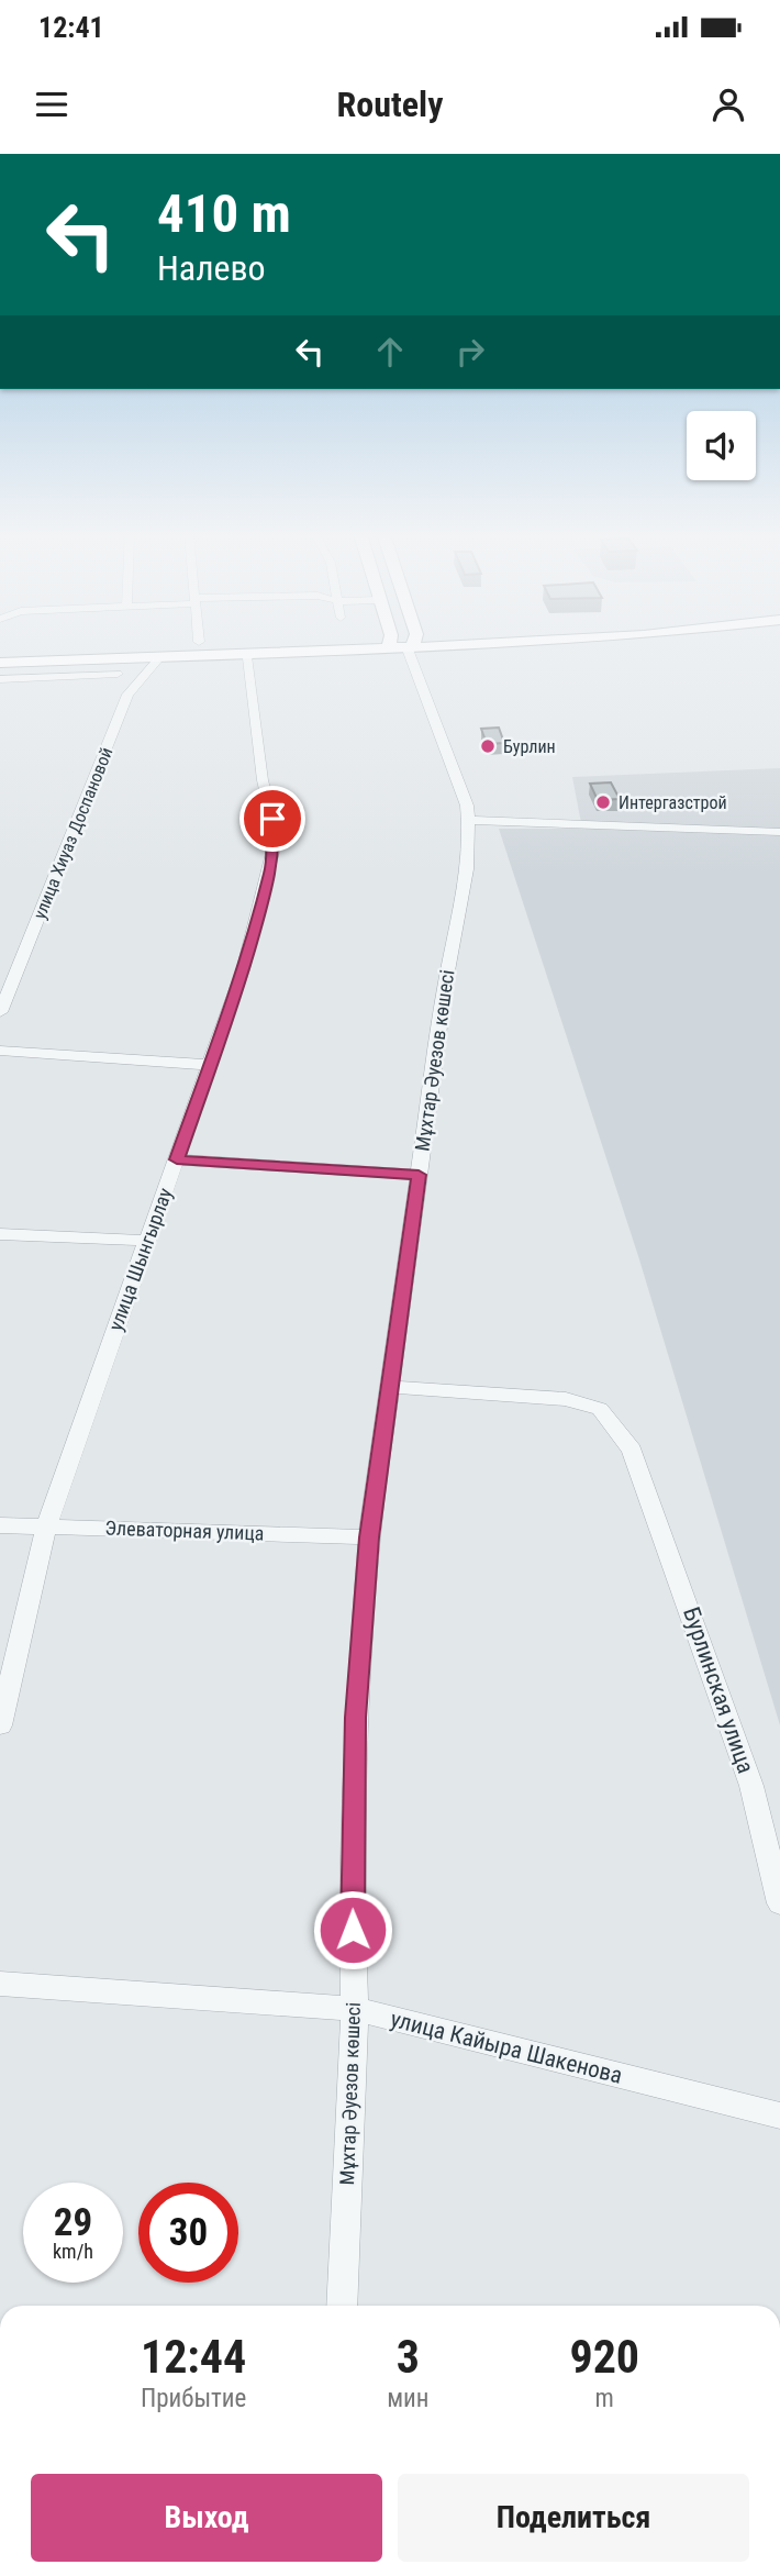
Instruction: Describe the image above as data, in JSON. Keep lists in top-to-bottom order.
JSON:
{
  "streets": {
    "street": [
      "улица Хиуаз Доспановой",
      "Мұхтар Әуезов көшесі",
      "улица Шынгырлау",
      "Элеваторная улица",
      "Бурлинская улица",
      "улица Кайыра Шакенова"
    ]
  },
  "crossings": [
    ["Мұхтар Әуезов көшесі", "Элеваторная улица"],
    ["Мұхтар Әуезов көшесі", "Бурлинская улица"],
    ["Мұхтар Әуезов көшесі", "улица Кайыра Шакенова"],
    ["улица Шынгырлау", "Элеваторная улица"]
  ],
  "places": ["Бурлин", "Интергазстрой"],
  "page": {
    "status": "12:41",
    "header": "Routely",
    "turn": ["410 m", "Налево"],
    "speed": "29 km/h",
    "limit": "30",
    "eta": [
      "12:44",
      "Прибытие",
      "3",
      "мин",
      "920",
      "m"
    ],
    "buttons": ["Выход", "Поделиться"]
  }
}
